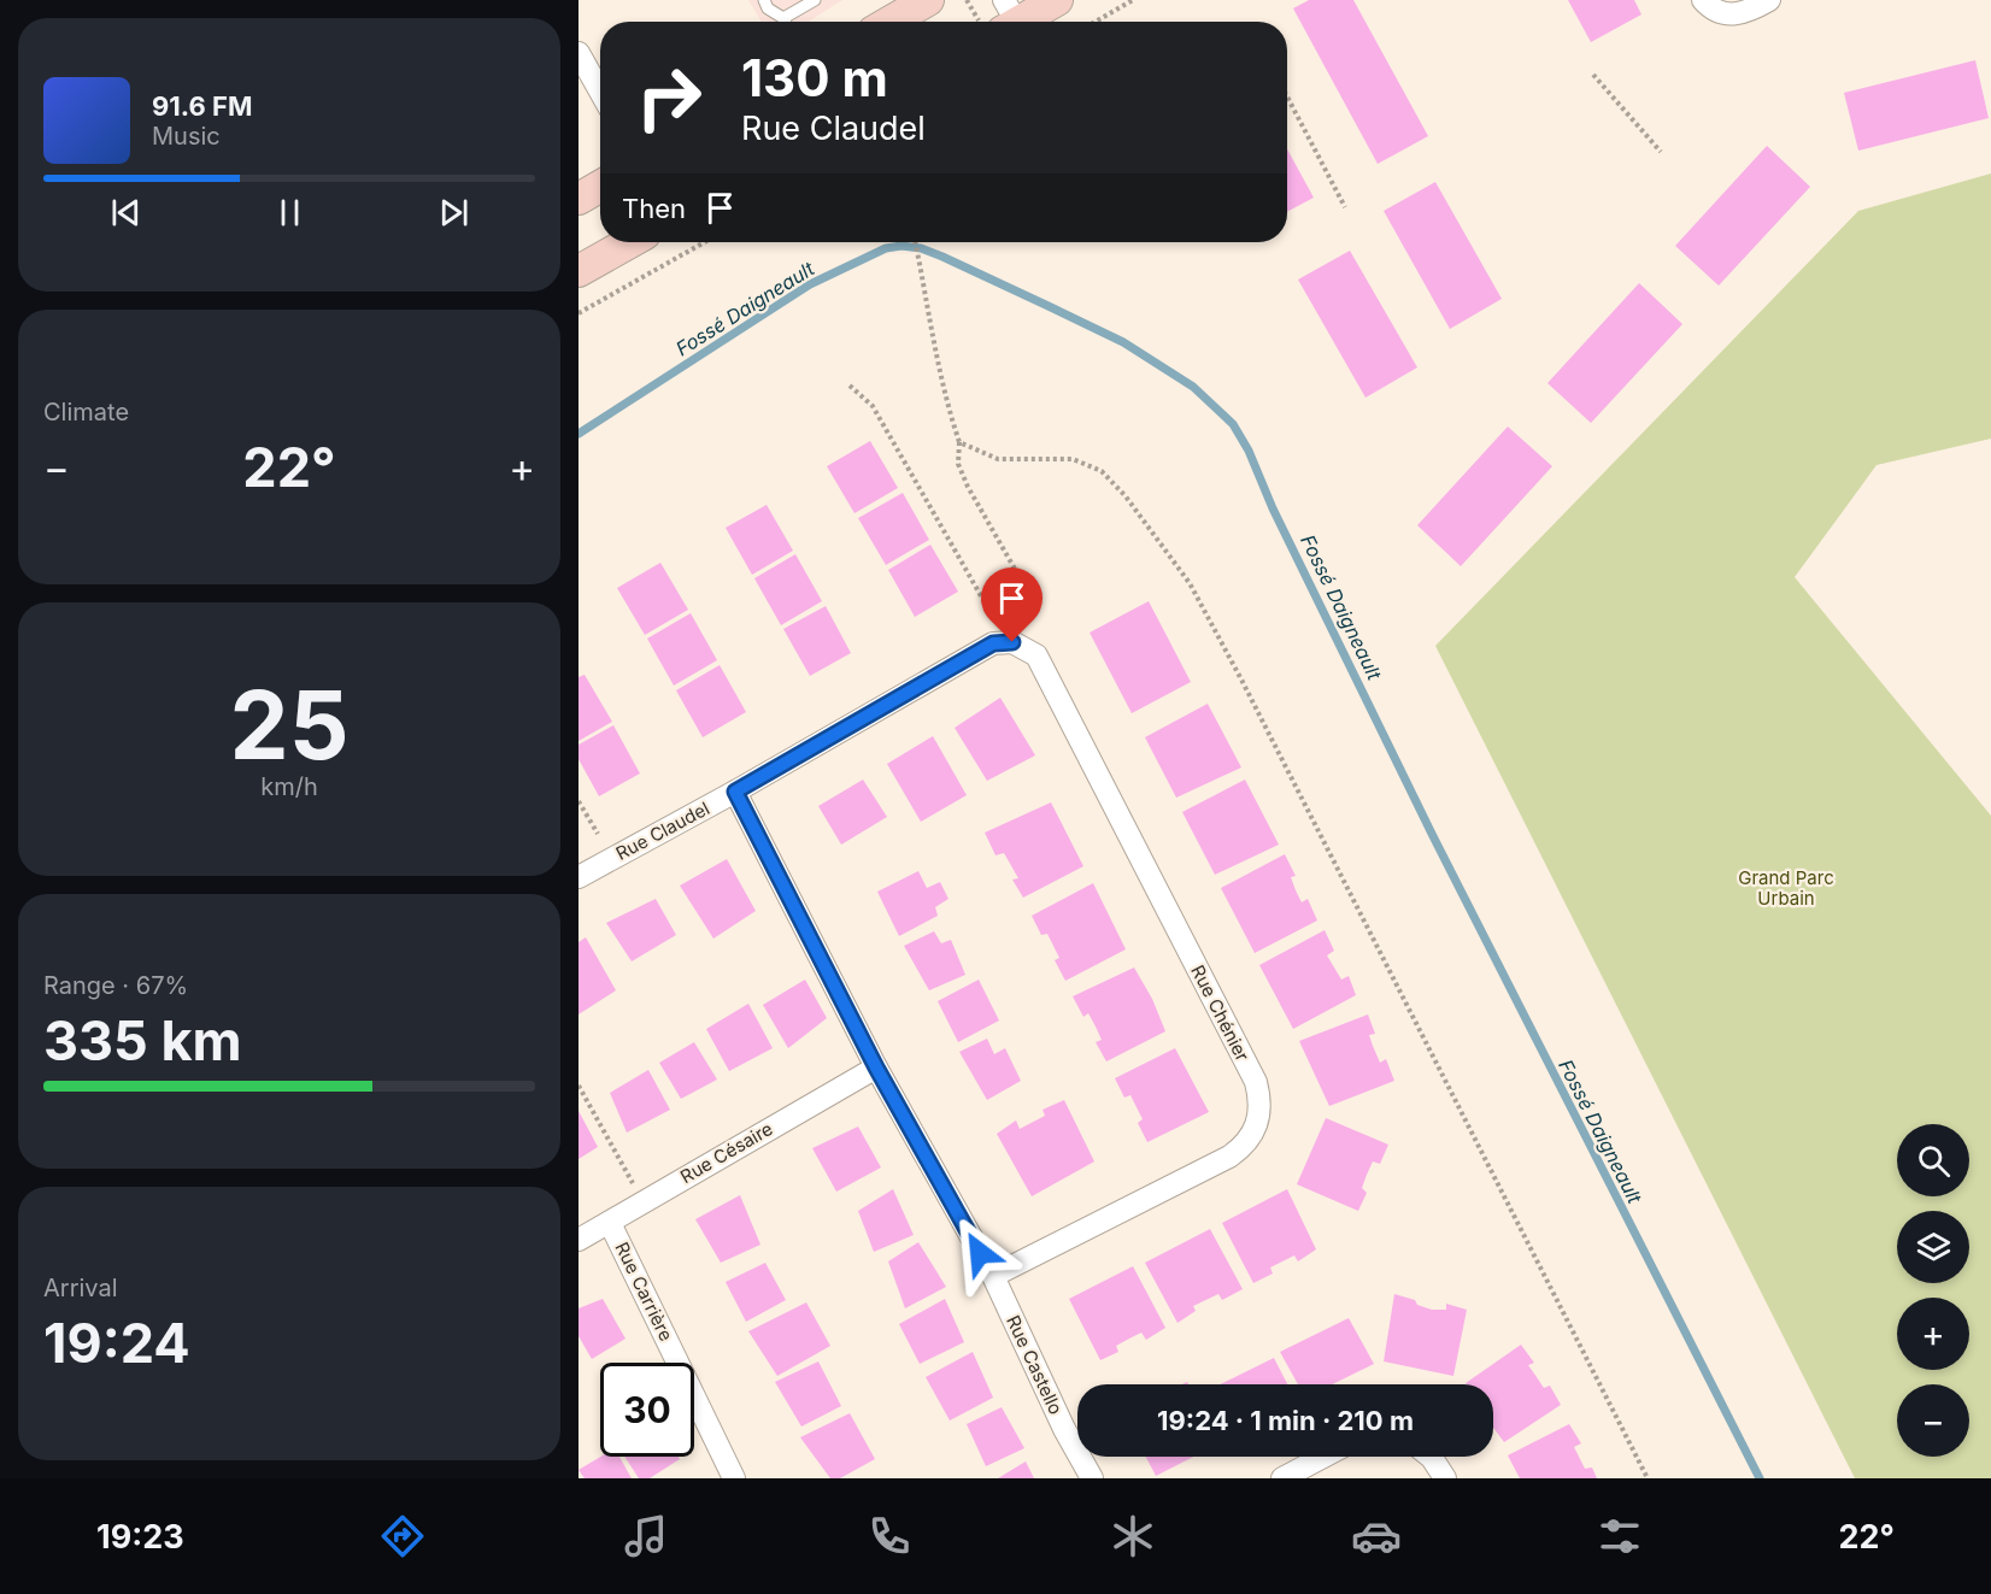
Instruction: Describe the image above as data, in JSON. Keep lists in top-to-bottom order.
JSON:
{
  "streets": {
    "street": [
      "Rue Claudel",
      "Rue Chénier",
      "Rue Césaire",
      "Rue Carrière",
      "Rue Castello"
    ]
  },
  "crossings": [
    ["Rue Claudel", "Rue Chénier"],
    ["Rue Claudel", "Rue Castello"],
    ["Rue Chénier", "Rue Castello"],
    ["Rue Césaire", "Rue Carrière"],
    ["Rue Césaire", "Rue Castello"]
  ],
  "water": ["Fossé Daigneault"],
  "parks": ["Grand Parc Urbain"],
  "page": {
    "turn": ["130 m", "Rue Claudel"],
    "song": ["91.6 FM", "Music"],
    "then": "Then",
    "tile": [
      "Climate",
      ["25", "km/h"],
      ["Range · 67%", "335 km"],
      ["Arrival", "19:24"]
    ],
    "heat": ["−", "22°", "+"],
    "map_buttons": ["+", "−"],
    "limit": "30",
    "trip": "19:24 · 1 min · 210 m",
    "tabs": ["19:23", "22°"]
  }
}
